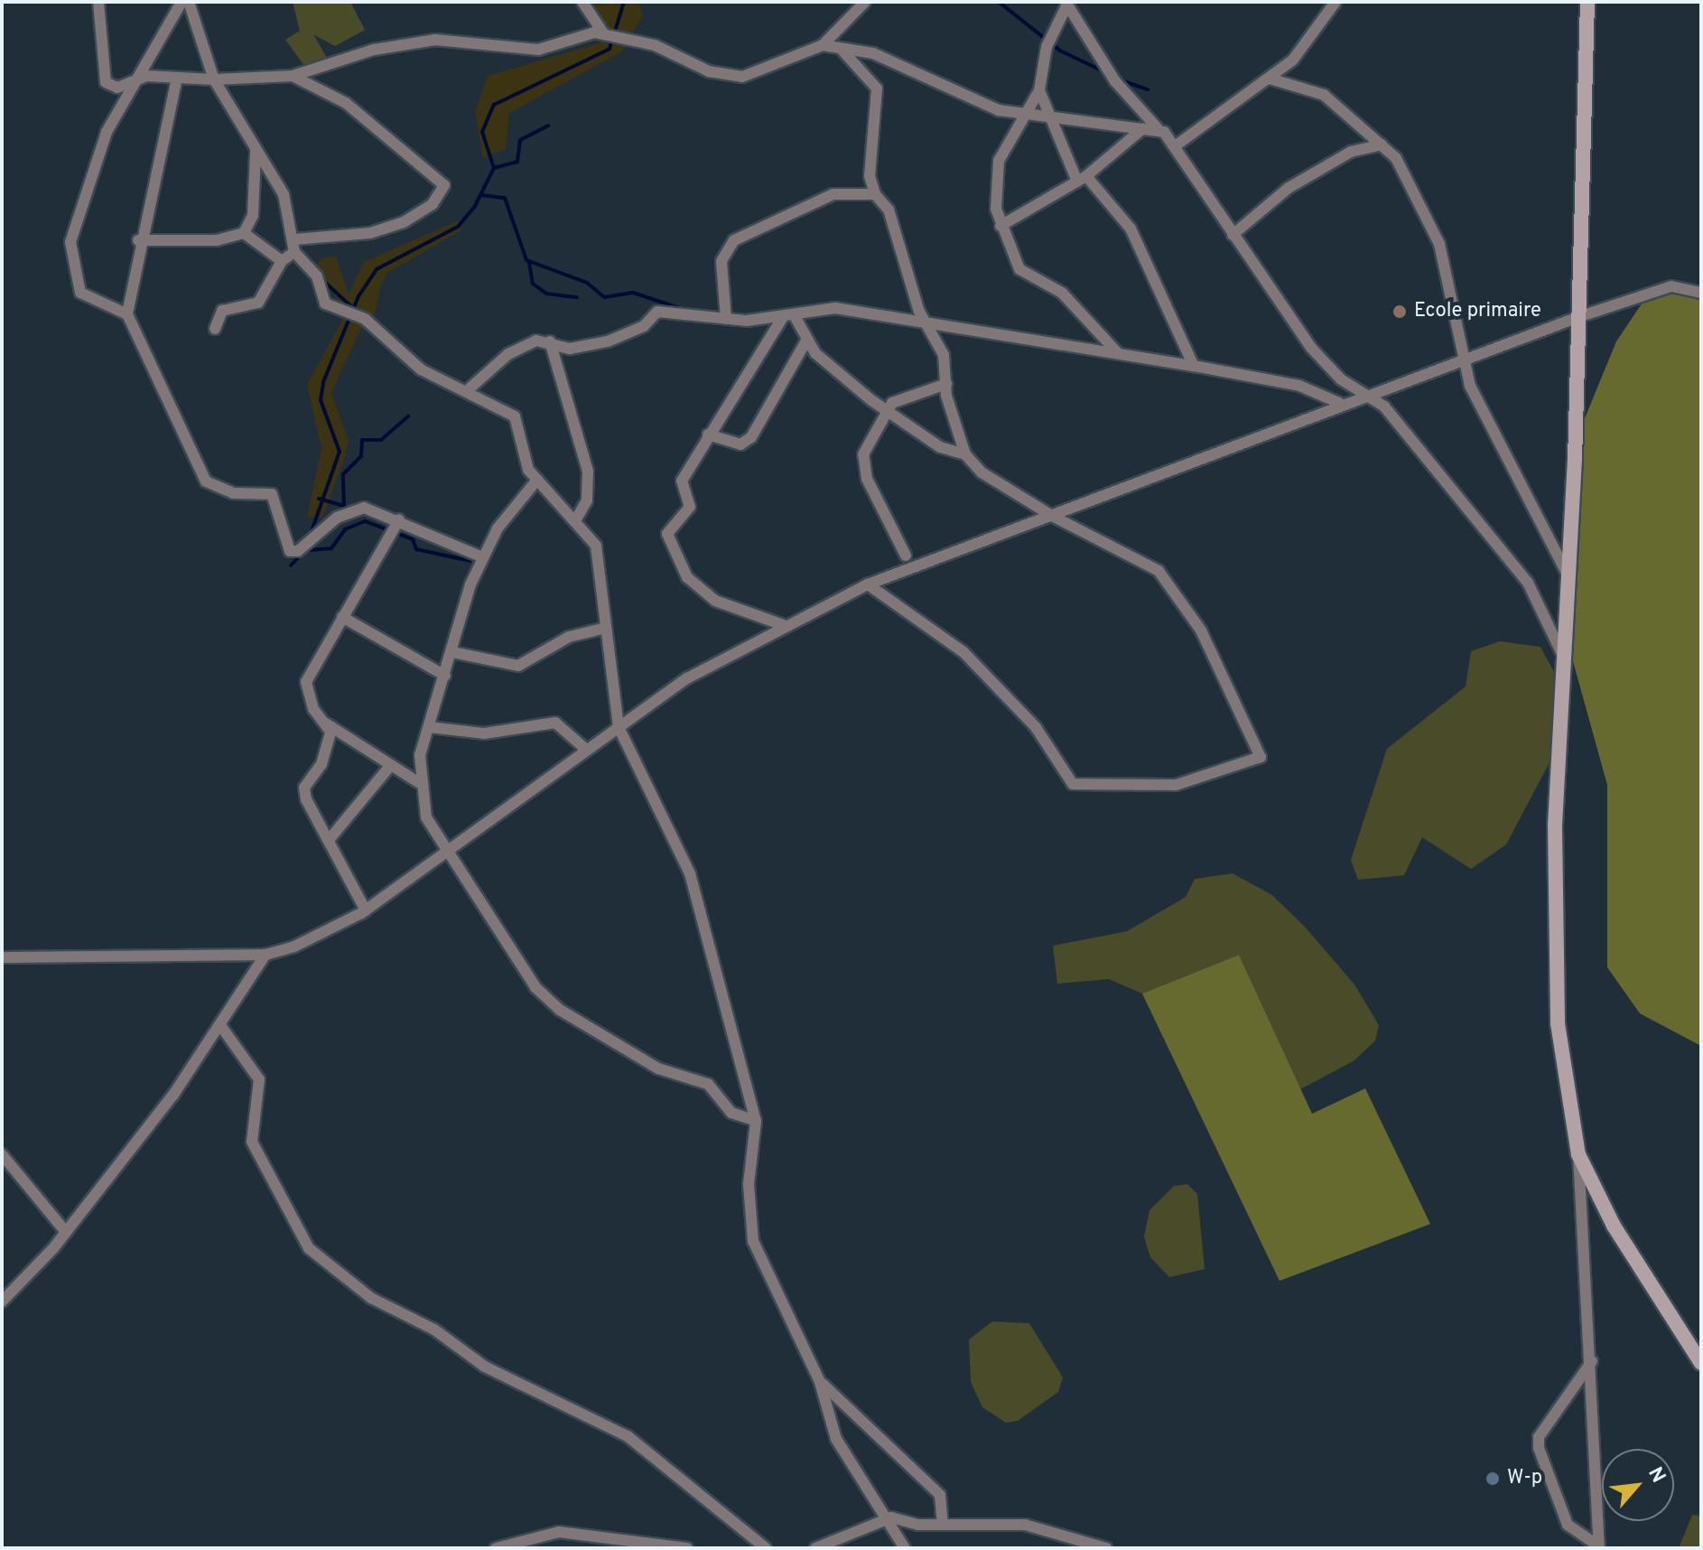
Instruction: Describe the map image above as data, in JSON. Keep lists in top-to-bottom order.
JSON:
{
  "places": ["Ecole primaire", "W-p"],
  "north": "top right"
}
